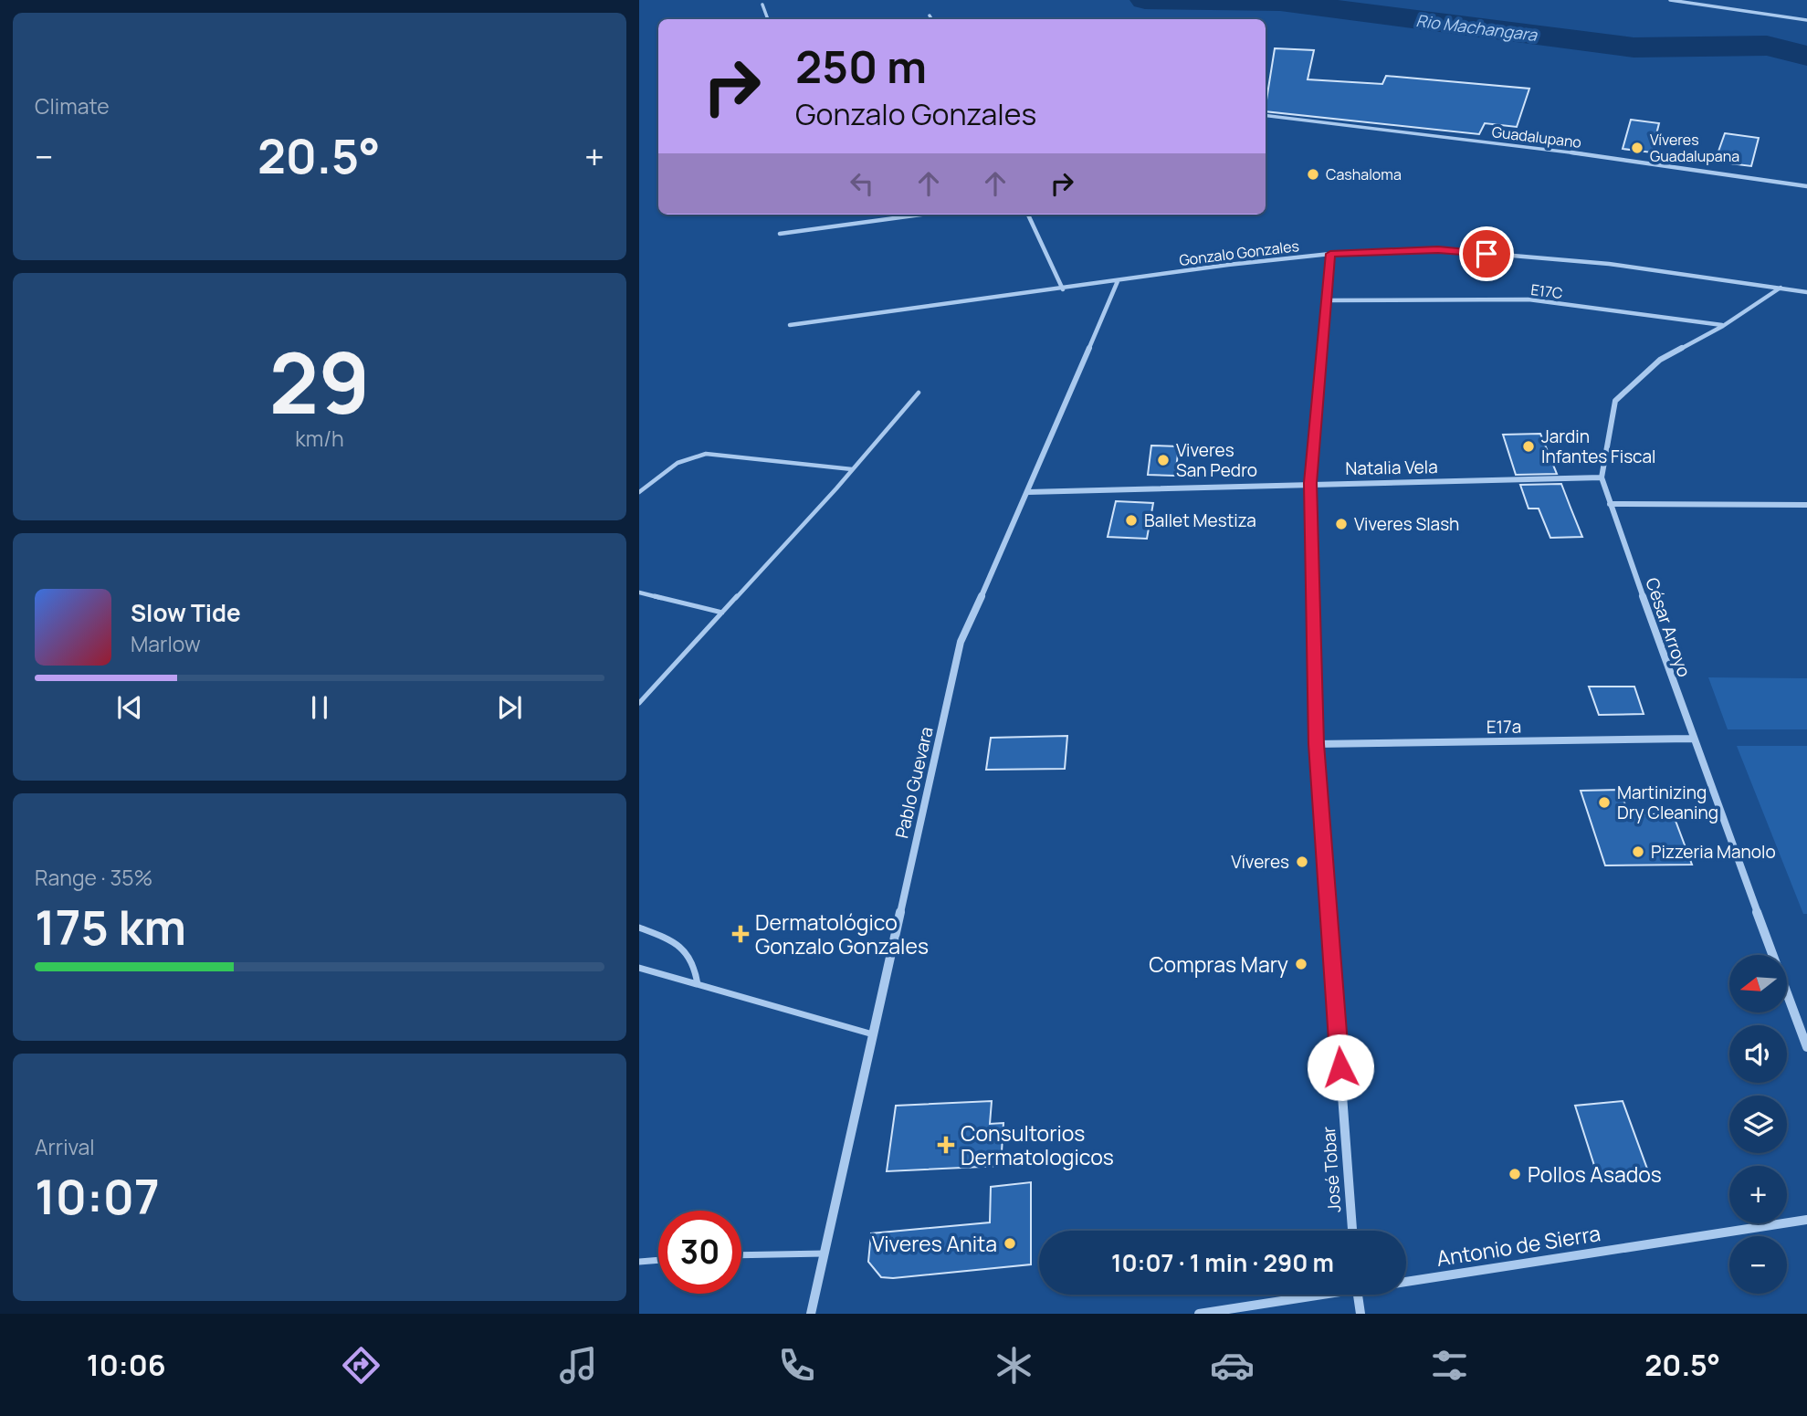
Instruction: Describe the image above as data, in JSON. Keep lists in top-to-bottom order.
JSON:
{
  "streets": {
    "street": [
      "Guadalupano",
      "Gonzalo Gonzales",
      "E17C",
      "Natalia Vela",
      "César Arroyo",
      "E17a",
      "Pablo Guevara",
      "José Tobar",
      "Antonio de Sierra"
    ]
  },
  "crossings": [
    ["Gonzalo Gonzales", "César Arroyo"],
    ["Gonzalo Gonzales", "Pablo Guevara"],
    ["Gonzalo Gonzales", "José Tobar"],
    ["E17C", "César Arroyo"],
    ["E17C", "José Tobar"],
    ["Natalia Vela", "César Arroyo"],
    ["Natalia Vela", "Pablo Guevara"],
    ["Natalia Vela", "José Tobar"],
    ["César Arroyo", "E17a"],
    ["E17a", "José Tobar"]
  ],
  "water": ["Rio Machangara"],
  "places": {
    "other": [
      "Víveres Guadalupana",
      "Cashaloma",
      "Jardin Infantes Fiscal",
      "Viveres San Pedro",
      "Ballet Mestiza",
      "Viveres Slash",
      "Martinizing Dry Cleaning",
      "Pizzeria Manolo",
      "Víveres",
      "Compras Mary",
      "Pollos Asados",
      "Viveres Anita"
    ],
    "health": ["Dermatológico Gonzalo Gonzales", "Consultorios Dermatologicos"]
  },
  "north": "left",
  "page": {
    "tile": [
      "Climate",
      ["29", "km/h"],
      ["Range · 35%", "175 km"],
      ["Arrival", "10:07"]
    ],
    "turn": ["250 m", "Gonzalo Gonzales"],
    "heat": ["−", "20.5°", "+"],
    "song": ["Slow Tide", "Marlow"],
    "map_buttons": ["+", "−"],
    "limit": "30",
    "trip": "10:07 · 1 min · 290 m",
    "tabs": ["10:06", "20.5°"]
  }
}
